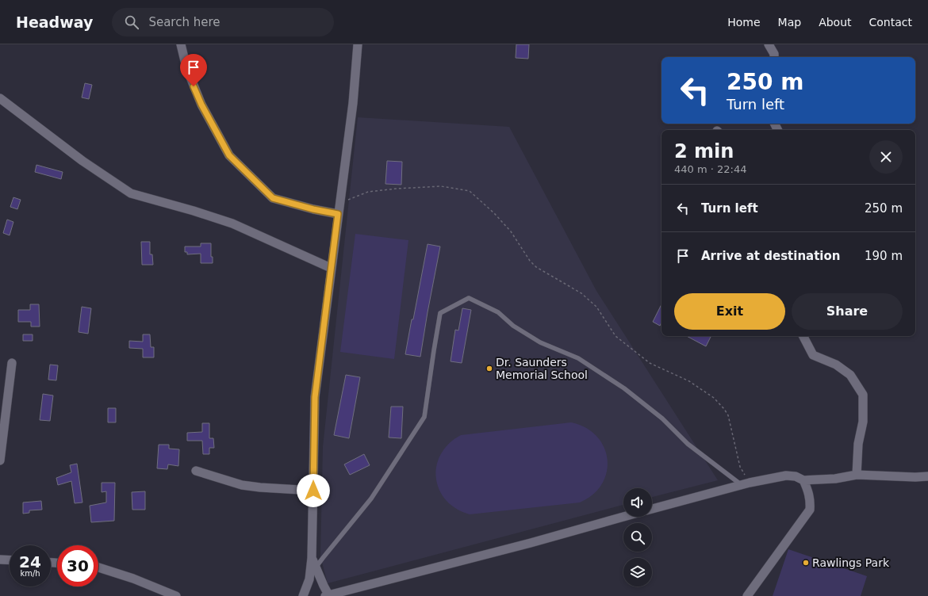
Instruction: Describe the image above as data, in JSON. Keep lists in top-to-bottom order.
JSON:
{
  "places": ["Dr. Saunders Memorial School", "Rawlings Park"],
  "page": {
    "header": "Headway",
    "search": "Search here",
    "nav": [
      "Home",
      "Map",
      "About",
      "Contact"
    ],
    "turn": ["250 m", "Turn left"],
    "heading": ["2 min", "440 m · 22:44"],
    "list": [
      {
        "name": "Turn left",
        "value": "250 m"
      },
      {
        "name": "Arrive at destination",
        "value": "190 m"
      }
    ],
    "buttons": ["Exit", "Share"],
    "speed": "24 km/h",
    "limit": "30"
  }
}
